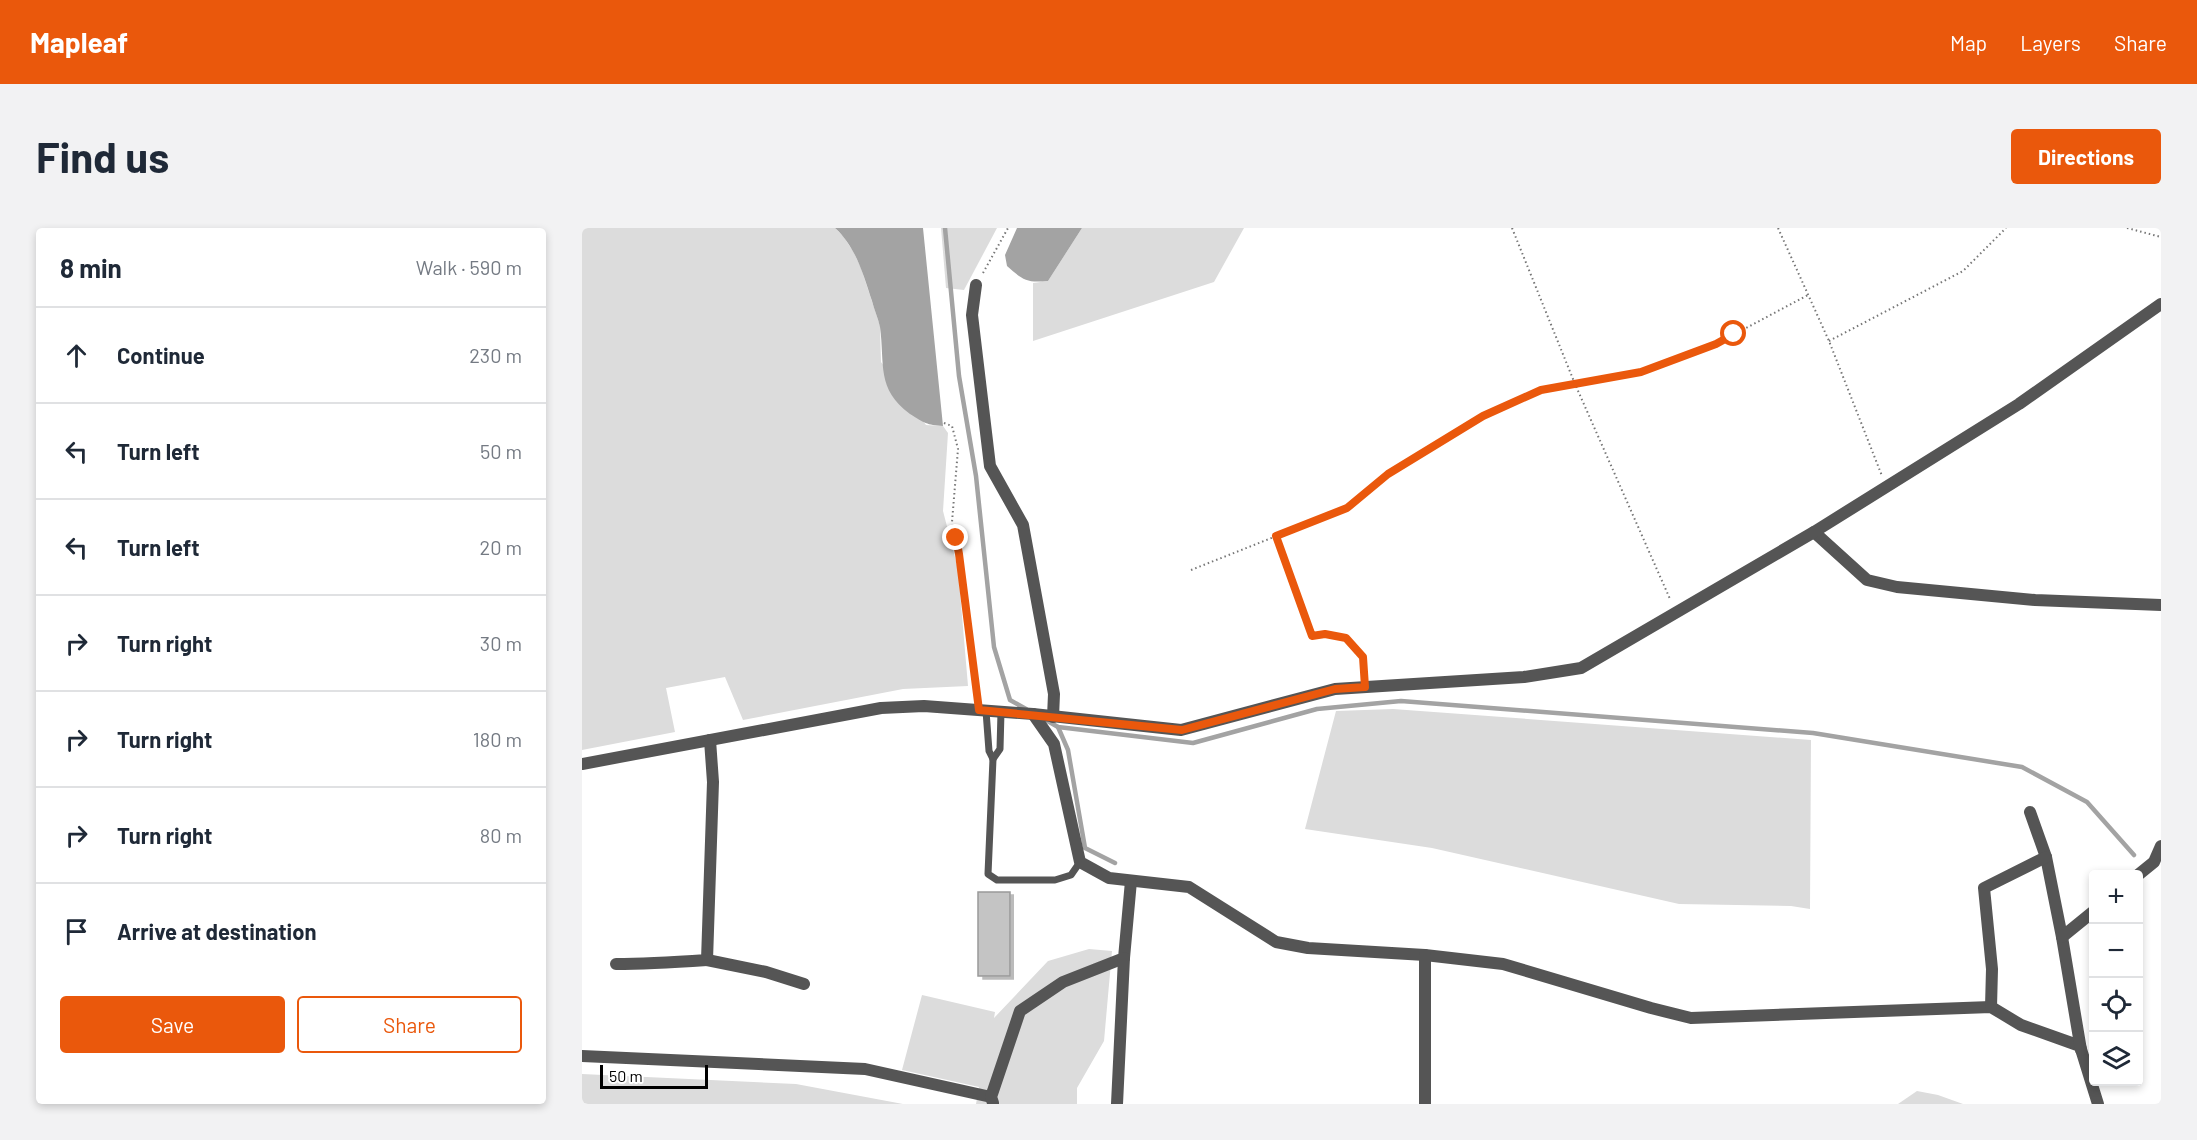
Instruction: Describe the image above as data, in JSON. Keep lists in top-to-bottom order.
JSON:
{
  "scale_bar": "50 m",
  "page": {
    "header": "Mapleaf",
    "nav": ["Map", "Layers", "Share"],
    "buttons": [
      "Directions",
      ["Save", "Share"]
    ],
    "title": "Find us",
    "heading": ["8 min", "Walk · 590 m"],
    "list": [
      ["Continue", "230 m"],
      ["Turn left", "50 m"],
      ["Turn left", "20 m"],
      ["Turn right", "30 m"],
      ["Turn right", "180 m"],
      ["Turn right", "80 m"],
      "Arrive at destination"
    ],
    "map_buttons": ["+", "−"],
    "scale": "50 m"
  }
}
